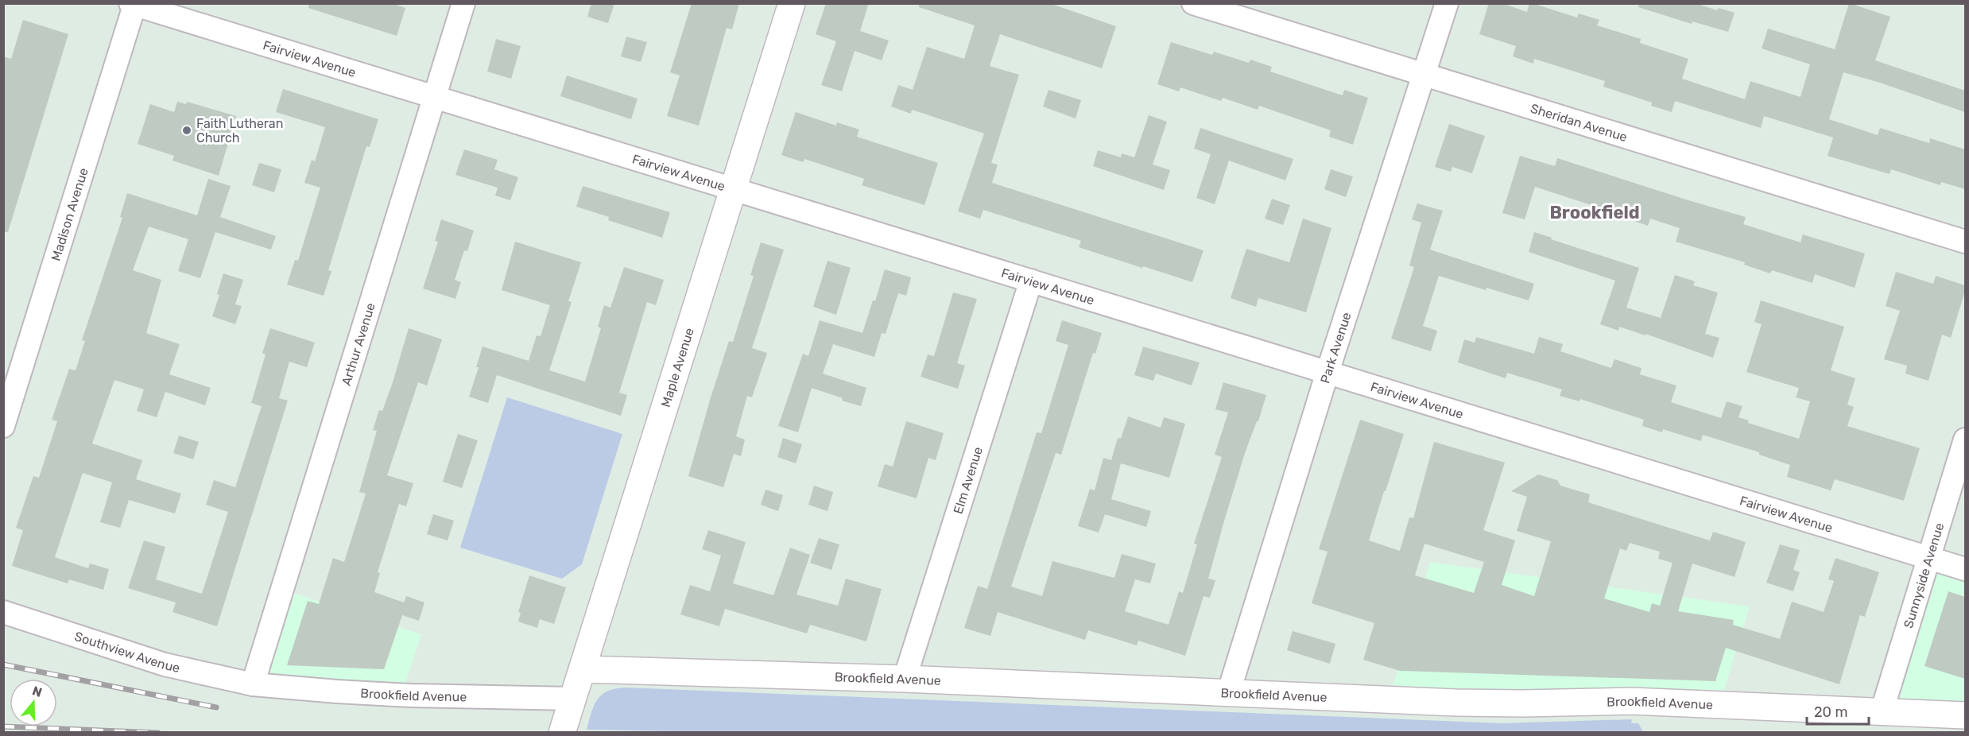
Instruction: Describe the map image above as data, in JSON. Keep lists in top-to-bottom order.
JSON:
{
  "streets": {
    "street": [
      "Fairview Avenue",
      "Sheridan Avenue",
      "Madison Avenue",
      "Arthur Avenue",
      "Park Avenue",
      "Maple Avenue",
      "Elm Avenue",
      "Sunnyside Avenue",
      "Southview Avenue",
      "Brookfield Avenue"
    ]
  },
  "crossings": [
    ["Fairview Avenue", "Madison Avenue"],
    ["Fairview Avenue", "Arthur Avenue"],
    ["Fairview Avenue", "Park Avenue"],
    ["Fairview Avenue", "Maple Avenue"],
    ["Fairview Avenue", "Elm Avenue"],
    ["Fairview Avenue", "Sunnyside Avenue"],
    ["Sheridan Avenue", "Park Avenue"],
    ["Arthur Avenue", "Southview Avenue"],
    ["Arthur Avenue", "Brookfield Avenue"],
    ["Park Avenue", "Brookfield Avenue"],
    ["Maple Avenue", "Brookfield Avenue"],
    ["Elm Avenue", "Brookfield Avenue"],
    ["Sunnyside Avenue", "Brookfield Avenue"],
    ["Southview Avenue", "Brookfield Avenue"]
  ],
  "districts": ["Brookfield"],
  "places": ["Faith Lutheran Church"],
  "scale_bar": "20 m",
  "north": "top"
}
